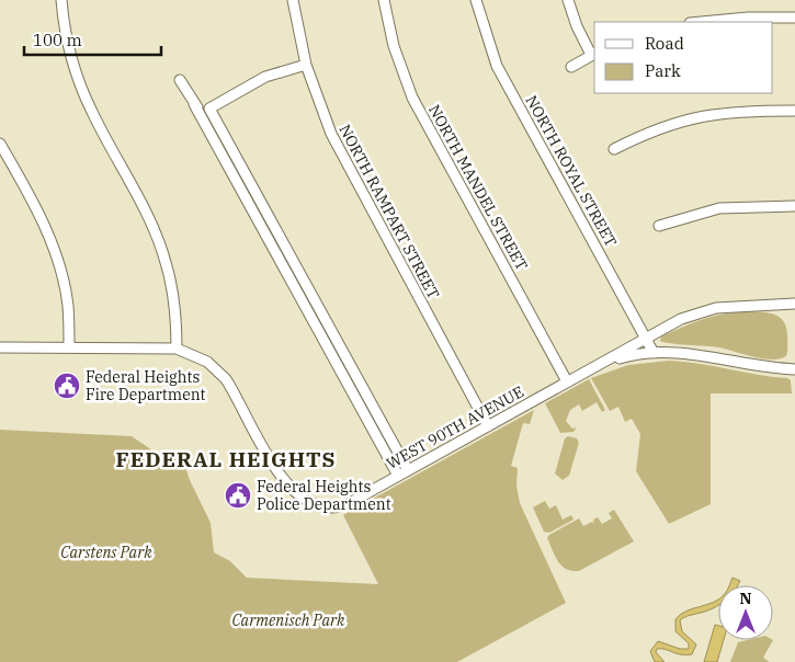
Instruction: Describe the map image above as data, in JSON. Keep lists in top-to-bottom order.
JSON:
{
  "streets": {
    "street": [
      "NORTH ROYAL STREET",
      "NORTH MANDEL STREET",
      "NORTH RAMPART STREET",
      "WEST 90TH AVENUE"
    ]
  },
  "crossings": [
    ["NORTH ROYAL STREET", "WEST 90TH AVENUE"],
    ["NORTH MANDEL STREET", "WEST 90TH AVENUE"],
    ["NORTH RAMPART STREET", "WEST 90TH AVENUE"]
  ],
  "districts": ["FEDERAL HEIGHTS"],
  "parks": ["Carstens Park", "Carmenisch Park"],
  "places": {
    "public building": ["Federal Heights Fire Department", "Federal Heights Police Department"]
  },
  "legend": ["Road", "Park"],
  "scale_bar": "100 m",
  "north": "top"
}
